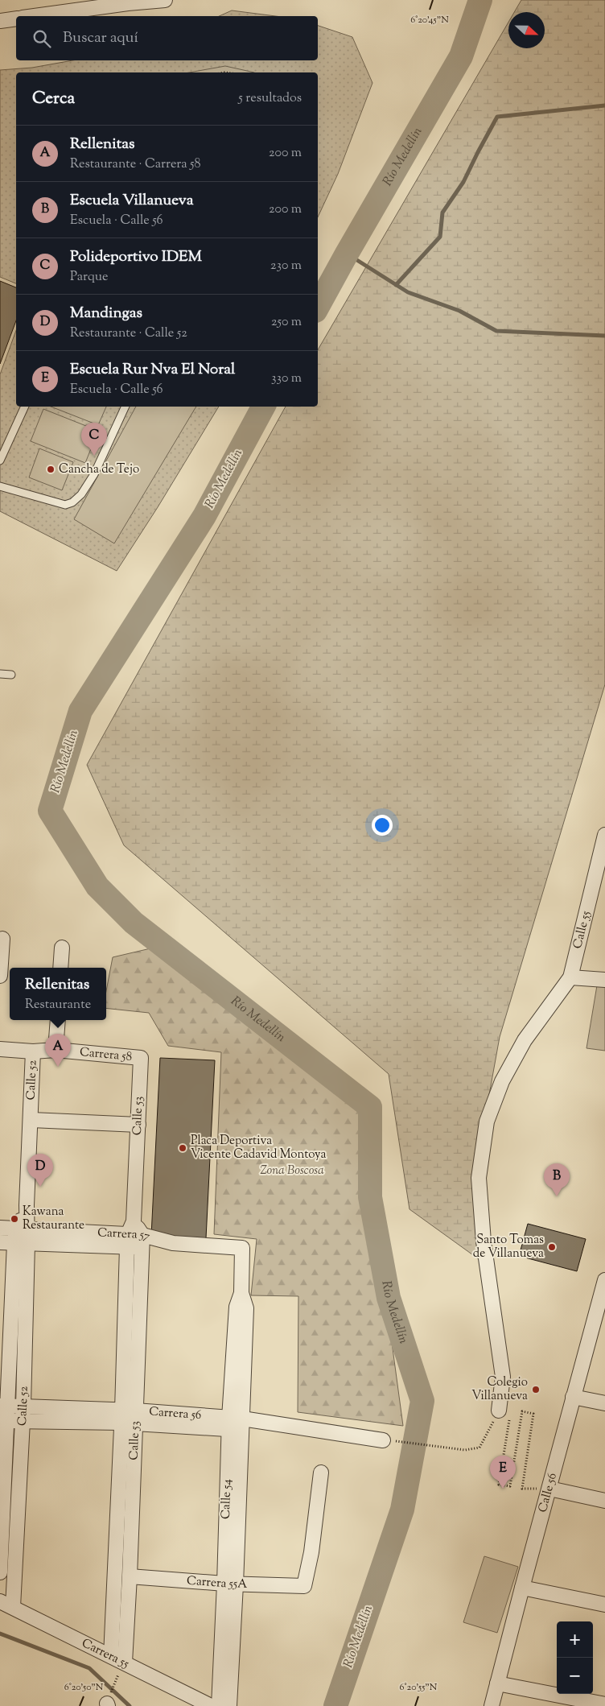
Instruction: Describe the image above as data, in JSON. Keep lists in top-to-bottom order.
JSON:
{
  "streets": {
    "street": [
      "Calle 55",
      "Carrera 58",
      "Calle 52",
      "Calle 53",
      "Carrera 57",
      "Carrera 56",
      "Calle 56",
      "Calle 54",
      "Carrera 55A",
      "Carrera 55"
    ]
  },
  "crossings": [
    ["Carrera 58", "Calle 52"],
    ["Carrera 58", "Calle 53"],
    ["Calle 52", "Carrera 57"],
    ["Calle 52", "Carrera 56"],
    ["Calle 52", "Carrera 55"],
    ["Calle 53", "Carrera 57"],
    ["Calle 53", "Carrera 56"],
    ["Calle 53", "Carrera 55A"],
    ["Calle 53", "Carrera 55"],
    ["Carrera 57", "Calle 54"],
    ["Carrera 56", "Calle 54"],
    ["Calle 54", "Carrera 55A"]
  ],
  "water": ["Río Medellín"],
  "parks": ["Zona Boscosa"],
  "places": [
    "Cancha de Tejo",
    "Placa Deportiva Vicente Cadavid Montoya",
    "Kawana Restaurante",
    "Santo Tomas de Villanueva",
    "Colegio Villanueva"
  ],
  "north": "right",
  "page": {
    "search": "Buscar aquí",
    "heading": ["Cerca", "5 resultados"],
    "list": [
      {
        "mark": "A",
        "name": "Rellenitas",
        "note": "Restaurante · Carrera 58",
        "value": "200 m"
      },
      {
        "mark": "B",
        "name": "Escuela Villanueva",
        "note": "Escuela · Calle 56",
        "value": "200 m"
      },
      {
        "mark": "C",
        "name": "Polideportivo IDEM",
        "note": "Parque",
        "value": "230 m"
      },
      {
        "mark": "D",
        "name": "Mandingas",
        "note": "Restaurante · Calle 52",
        "value": "250 m"
      },
      {
        "mark": "E",
        "name": "Escuela Rur Nva El N0ral",
        "note": "Escuela · Calle 56",
        "value": "330 m"
      }
    ],
    "pins": [
      "C",
      "A",
      "D",
      "B",
      "E"
    ],
    "popup": ["Rellenitas", "Restaurante"],
    "map_buttons": ["+", "−"]
  },
  "coordinates": ["6°20'45\"N", "6°20'50\"N", "6°20'55\"N"]
}
